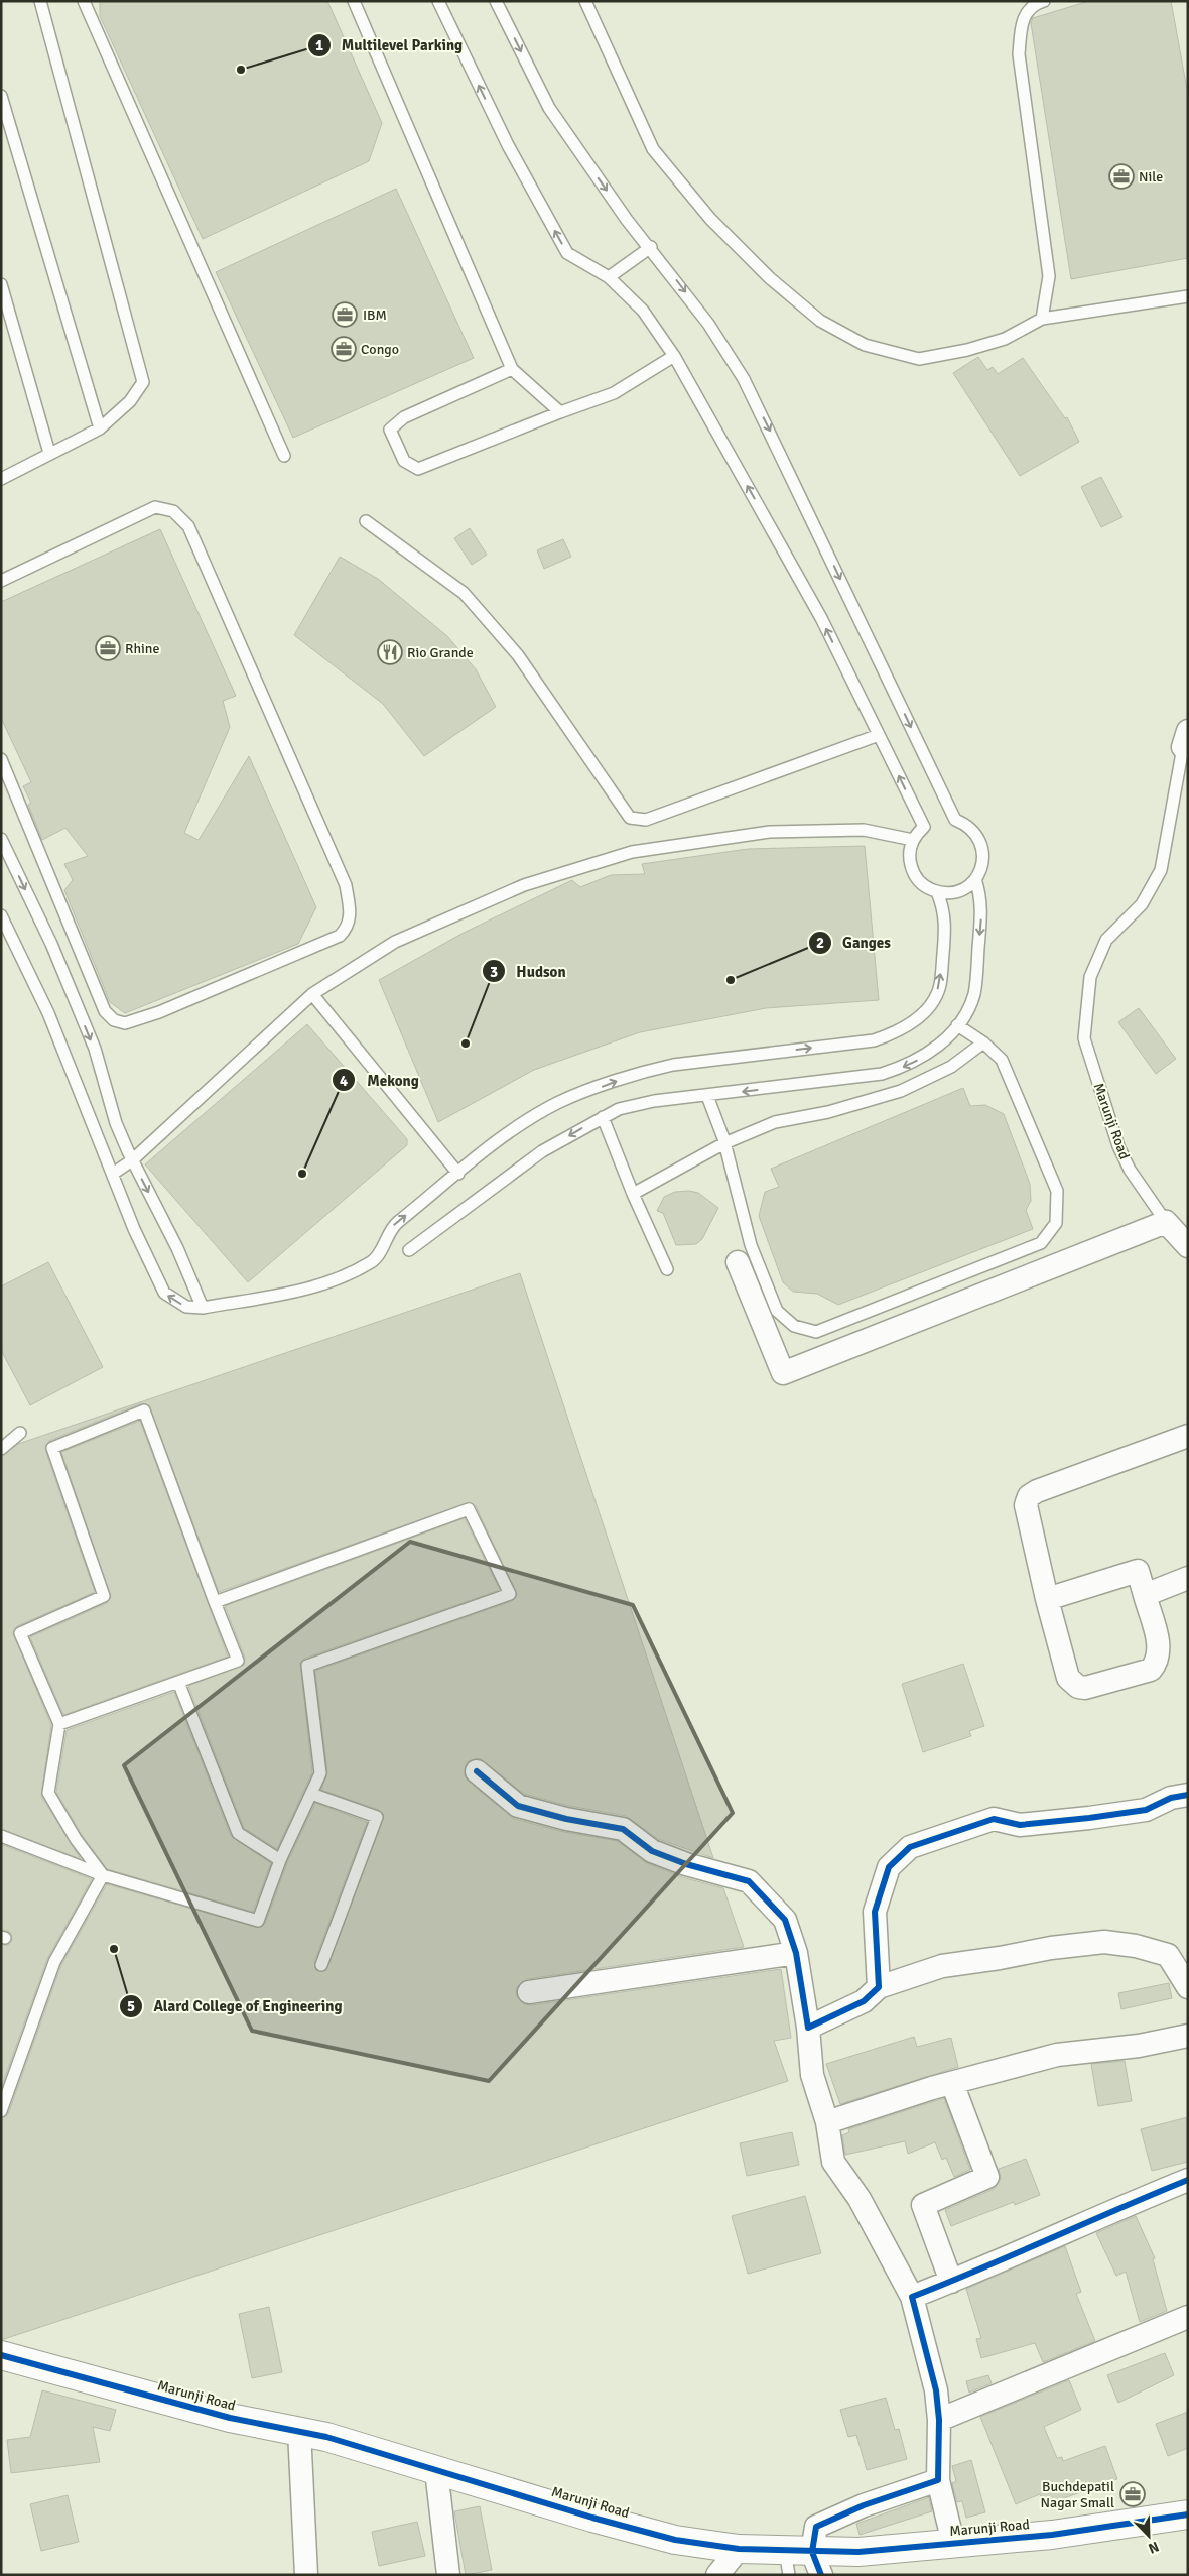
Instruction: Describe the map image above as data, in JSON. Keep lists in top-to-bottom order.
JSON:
{
  "streets": {
    "street": ["Marunji Road"]
  },
  "places": {
    "other": [
      "Multilevel Parking",
      "Ganges",
      "Hudson",
      "Mekong",
      "Alard College of Engineering"
    ],
    "office": [
      "Nile",
      "IBM",
      "Congo",
      "Rhine",
      "Buchdepatil Nagar Small"
    ],
    "restaurant": ["Rio Grande"]
  },
  "north": "bottom right"
}
